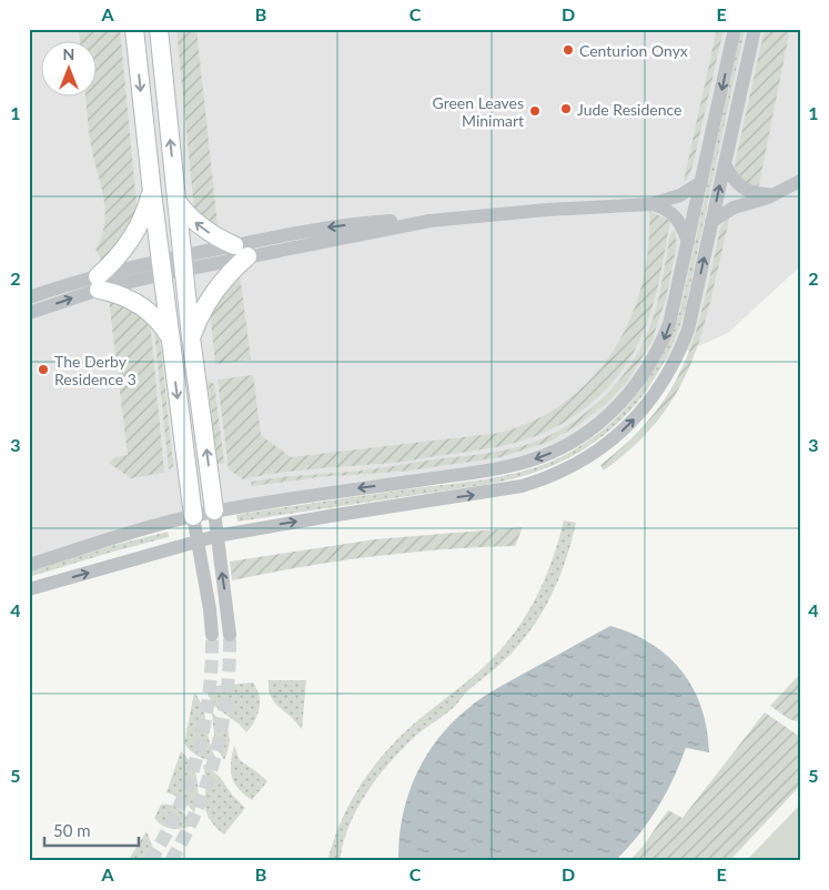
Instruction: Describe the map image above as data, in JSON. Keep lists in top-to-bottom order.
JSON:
{
  "places": [
    "Centurion Onyx",
    "Jude Residence",
    "Green Leaves Minimart",
    "The Derby Residence 3"
  ],
  "scale_bar": "50 m",
  "north": "top",
  "grid": {
    "columns": [
      "A",
      "B",
      "C",
      "D",
      "E"
    ],
    "rows": [
      "1",
      "2",
      "3",
      "4",
      "5"
    ]
  }
}
